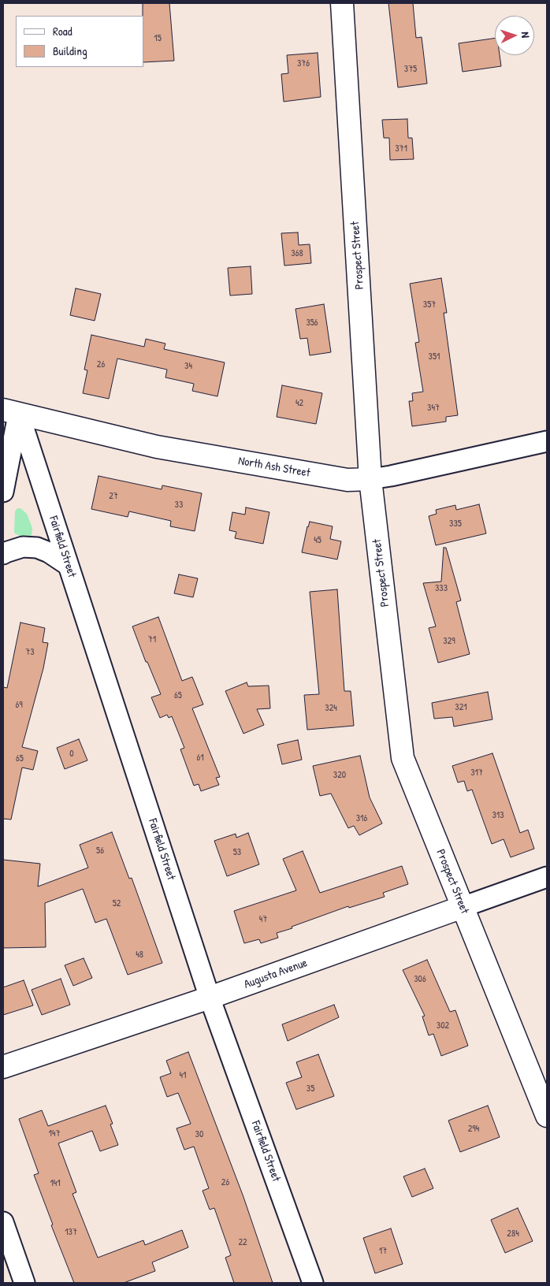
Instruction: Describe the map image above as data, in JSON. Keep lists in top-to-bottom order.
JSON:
{
  "streets": {
    "street": [
      "Prospect Street",
      "North Ash Street",
      "Fairfield Street",
      "Augusta Avenue"
    ]
  },
  "crossings": [
    ["Prospect Street", "North Ash Street"],
    ["Prospect Street", "Augusta Avenue"],
    ["North Ash Street", "Fairfield Street"],
    ["Fairfield Street", "Augusta Avenue"]
  ],
  "house_numbers": [
    "15",
    "376",
    "375",
    "371",
    "368",
    "357",
    "356",
    "351",
    "26",
    "34",
    "42",
    "347",
    "27",
    "33",
    "335",
    "45",
    "333",
    "71",
    "329",
    "73",
    "65",
    "69",
    "321",
    "324",
    "0",
    "61",
    "65",
    "317",
    "320",
    "313",
    "316",
    "56",
    "53",
    "52",
    "47",
    "48",
    "306",
    "302",
    "41",
    "35",
    "294",
    "147",
    "30",
    "26",
    "141",
    "137",
    "284",
    "22",
    "17"
  ],
  "legend": ["Road", "Building"],
  "north": "right"
}
